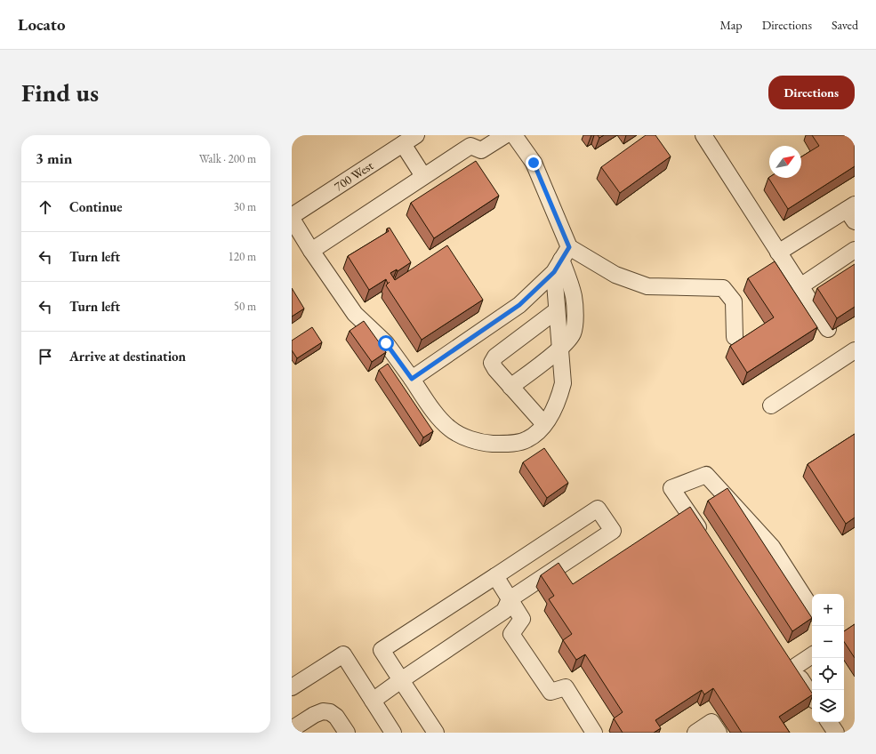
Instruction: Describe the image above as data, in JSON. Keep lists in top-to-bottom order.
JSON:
{
  "streets": {
    "street": ["700 West"]
  },
  "north": "top right",
  "page": {
    "header": "Locato",
    "nav": ["Map", "Directions", "Saved"],
    "buttons": "Directions",
    "title": "Find us",
    "heading": ["3 min", "Walk · 200 m"],
    "list": [
      ["Continue", "30 m"],
      ["Turn left", "120 m"],
      ["Turn left", "50 m"],
      "Arrive at destination"
    ],
    "map_buttons": ["+", "−"]
  }
}
